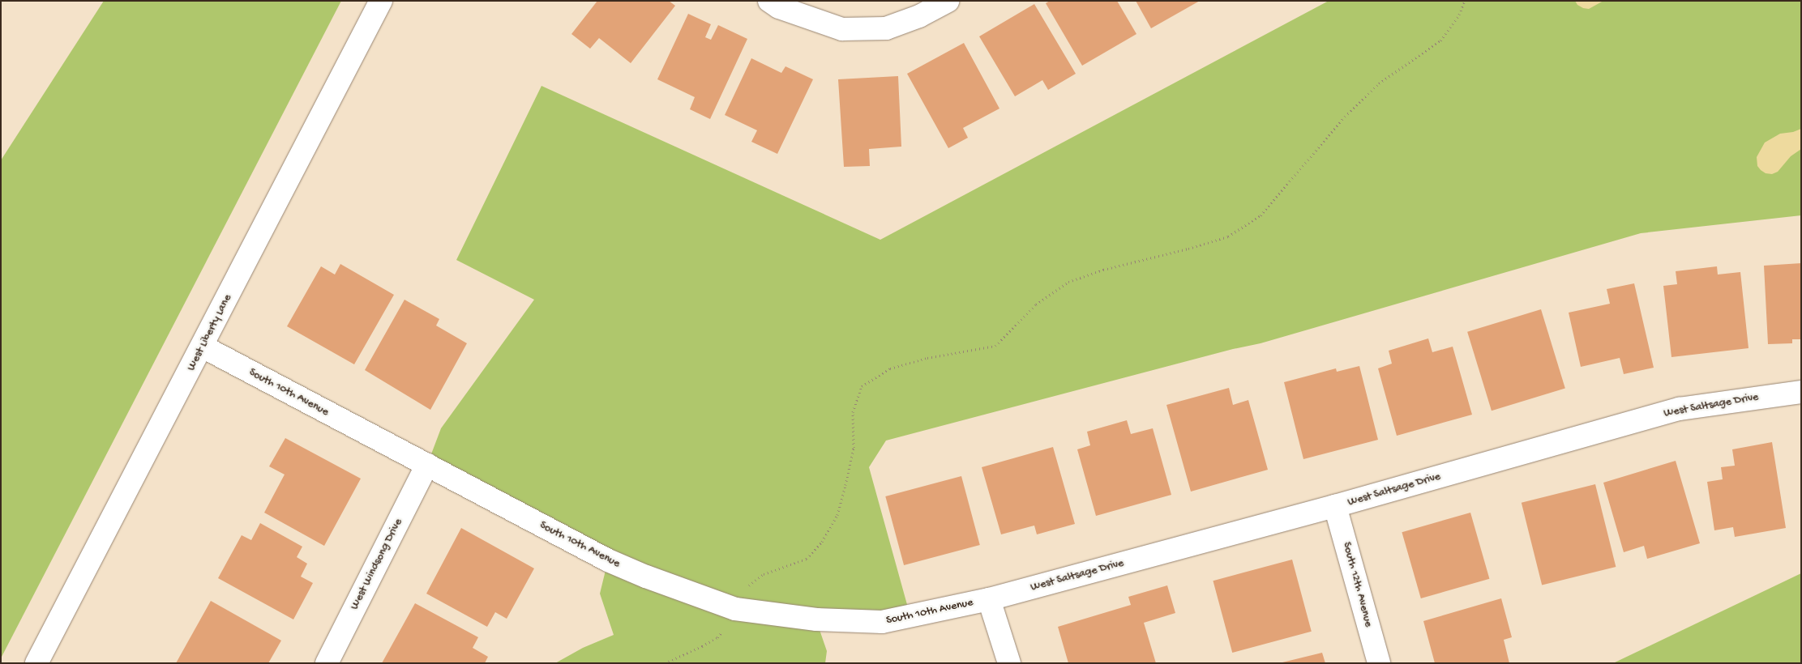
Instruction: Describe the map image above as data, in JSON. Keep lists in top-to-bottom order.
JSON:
{
  "streets": {
    "street": [
      "West Liberty Lane",
      "South 10th Avenue",
      "West Saltsage Drive",
      "West Windsong Drive",
      "South 12th Avenue"
    ]
  },
  "crossings": [
    ["West Liberty Lane", "South 10th Avenue"],
    ["South 10th Avenue", "West Saltsage Drive"],
    ["South 10th Avenue", "West Windsong Drive"],
    ["West Saltsage Drive", "South 12th Avenue"]
  ]
}
